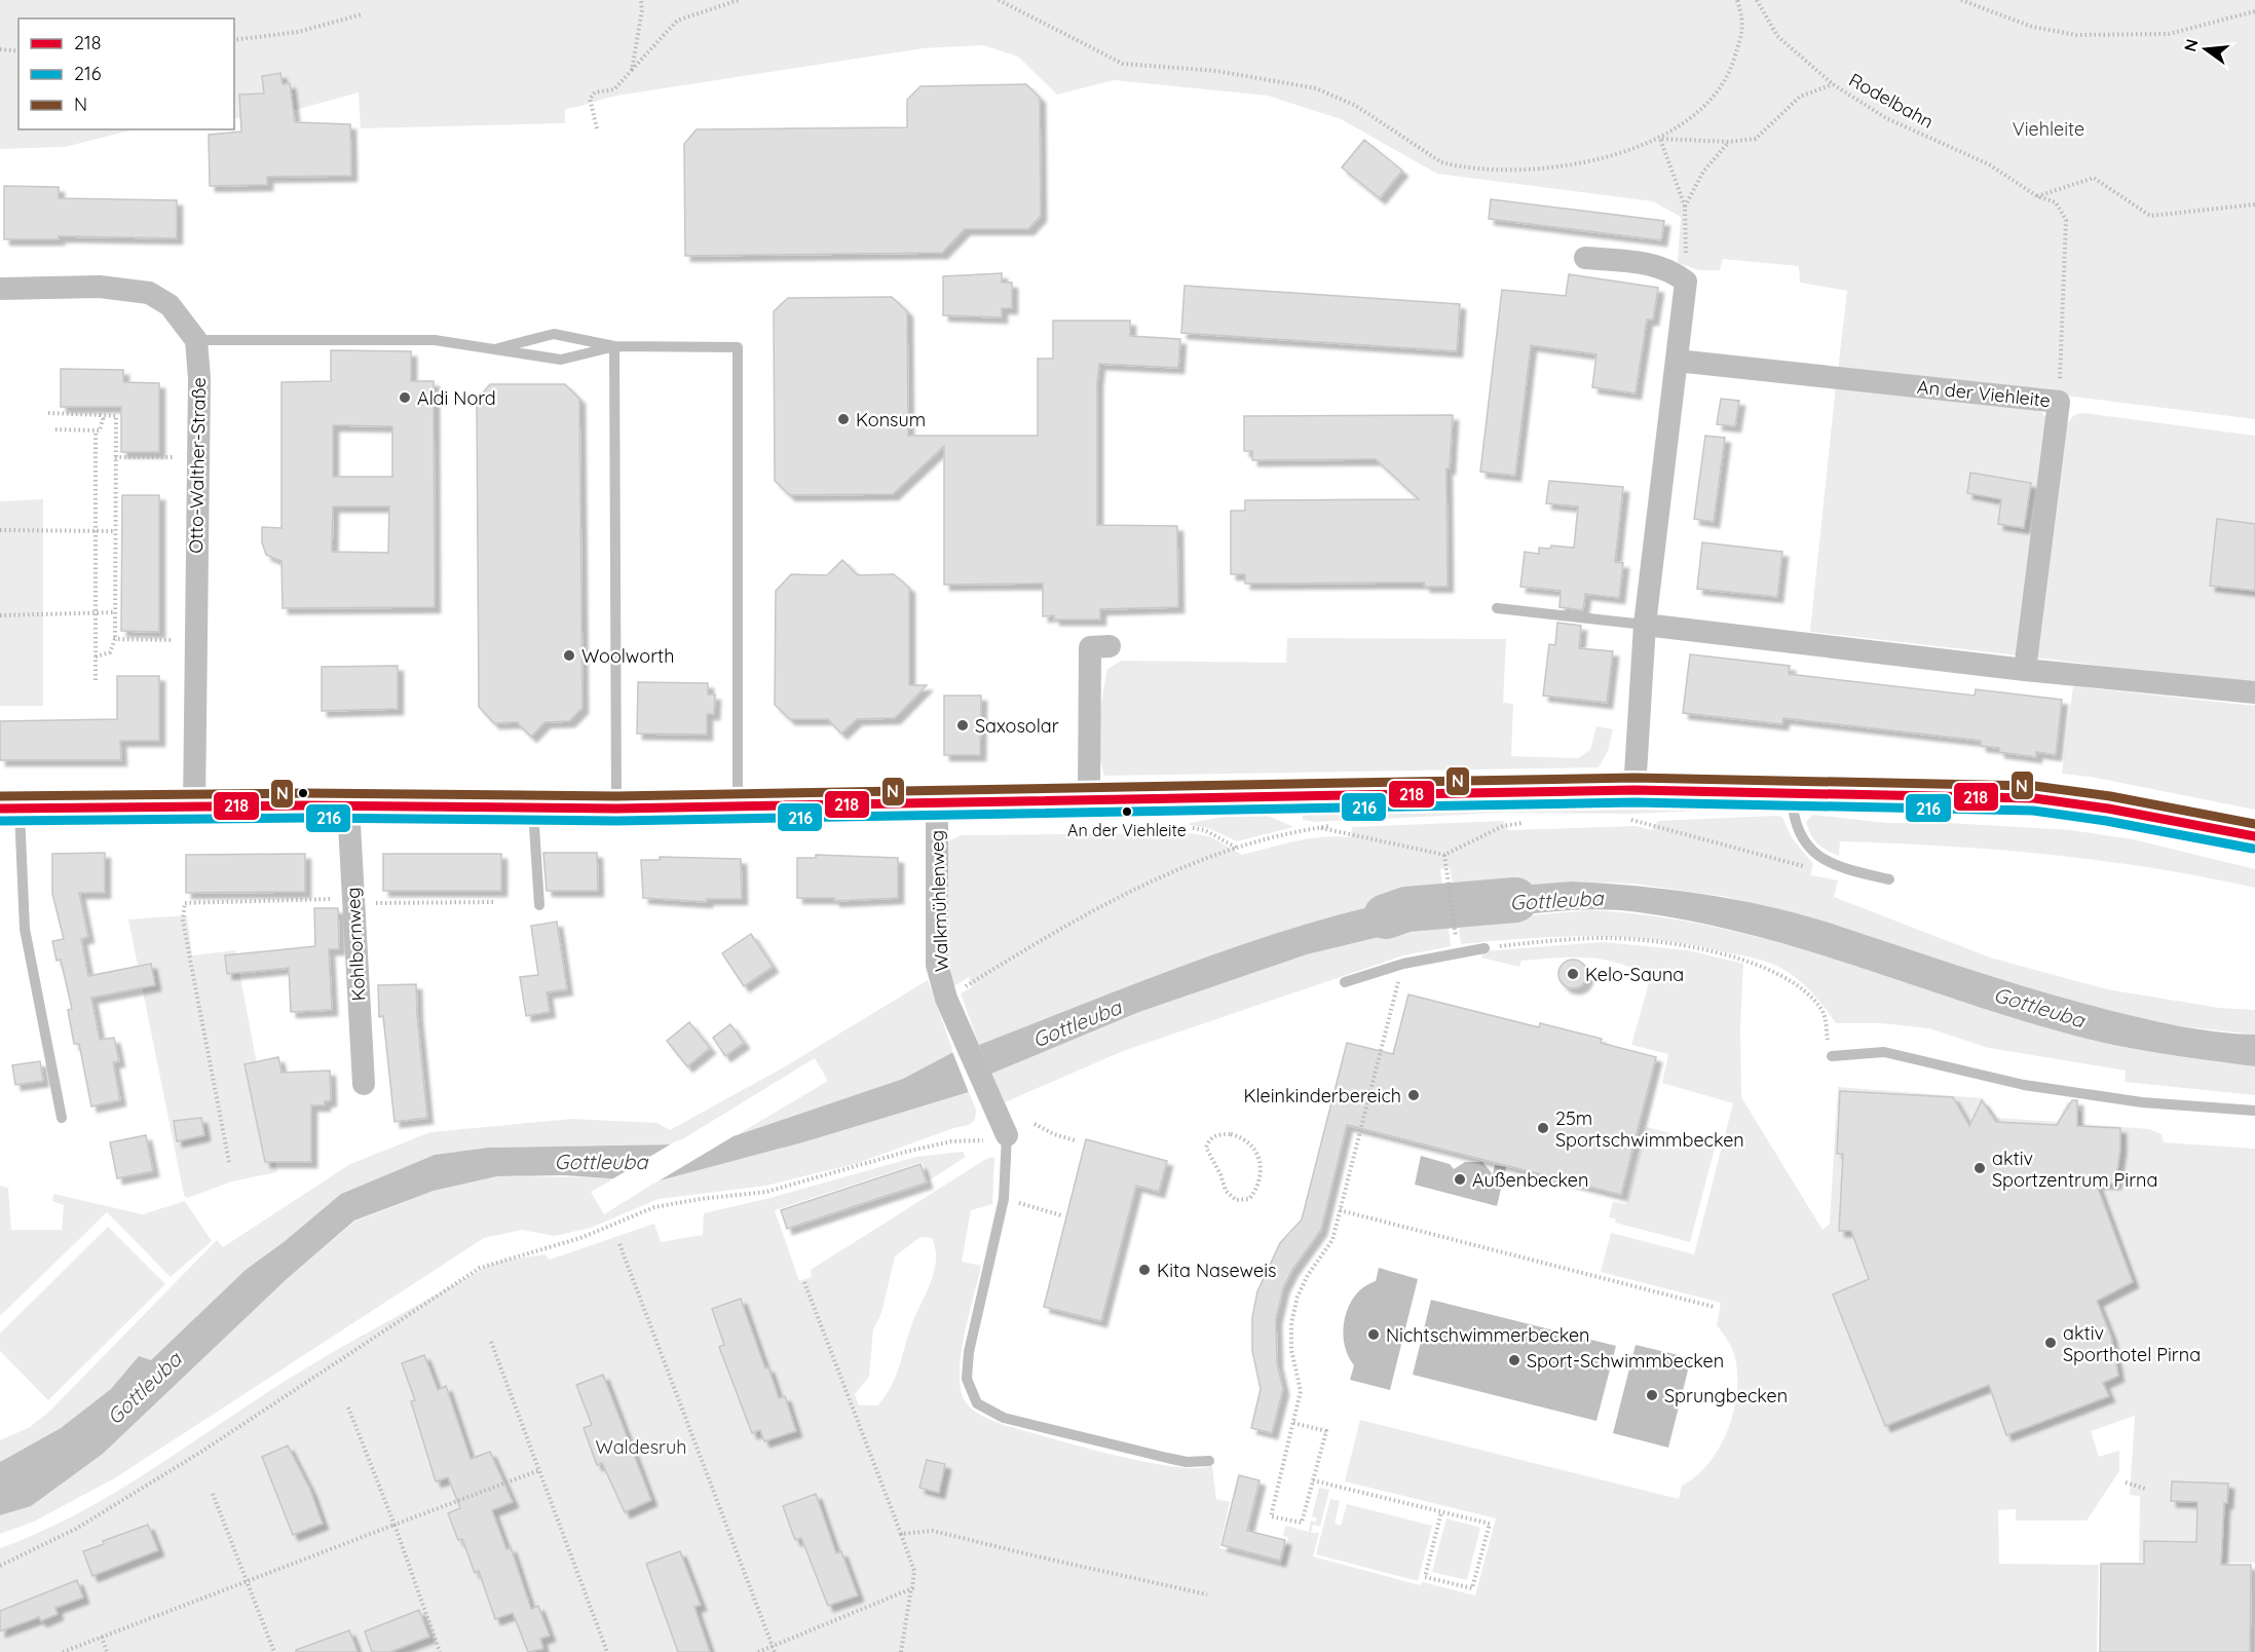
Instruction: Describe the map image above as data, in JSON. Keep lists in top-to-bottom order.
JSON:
{
  "streets": {
    "street": [
      "An der Viehleite",
      "Otto-Walther-Straße",
      "Walkmühlenweg",
      "Kohlbornweg"
    ],
    "path": ["Rodelbahn"]
  },
  "crossings": [
    ["Rodelbahn", "An der Viehleite"]
  ],
  "water": ["Gottleuba"],
  "parks": ["Viehleite", "Waldesruh"],
  "places": [
    "Aldi Nord",
    "Konsum",
    "Woolworth",
    "Saxosolar",
    "An der Viehleite",
    "Kelo-Sauna",
    "Kleinkinderbereich",
    "25m Sportschwimmbecken",
    "aktiv Sportzentrum Pirna",
    "Außenbecken",
    "Kita Naseweis",
    "Nichtschwimmerbecken",
    "aktiv Sporthotel Pirna",
    "Sport-Schwimmbecken",
    "Sprungbecken"
  ],
  "lines": ["transit line N", "transit line 218", "transit line 216"],
  "legend": ["218", "216", "N"],
  "north": "left"
}
